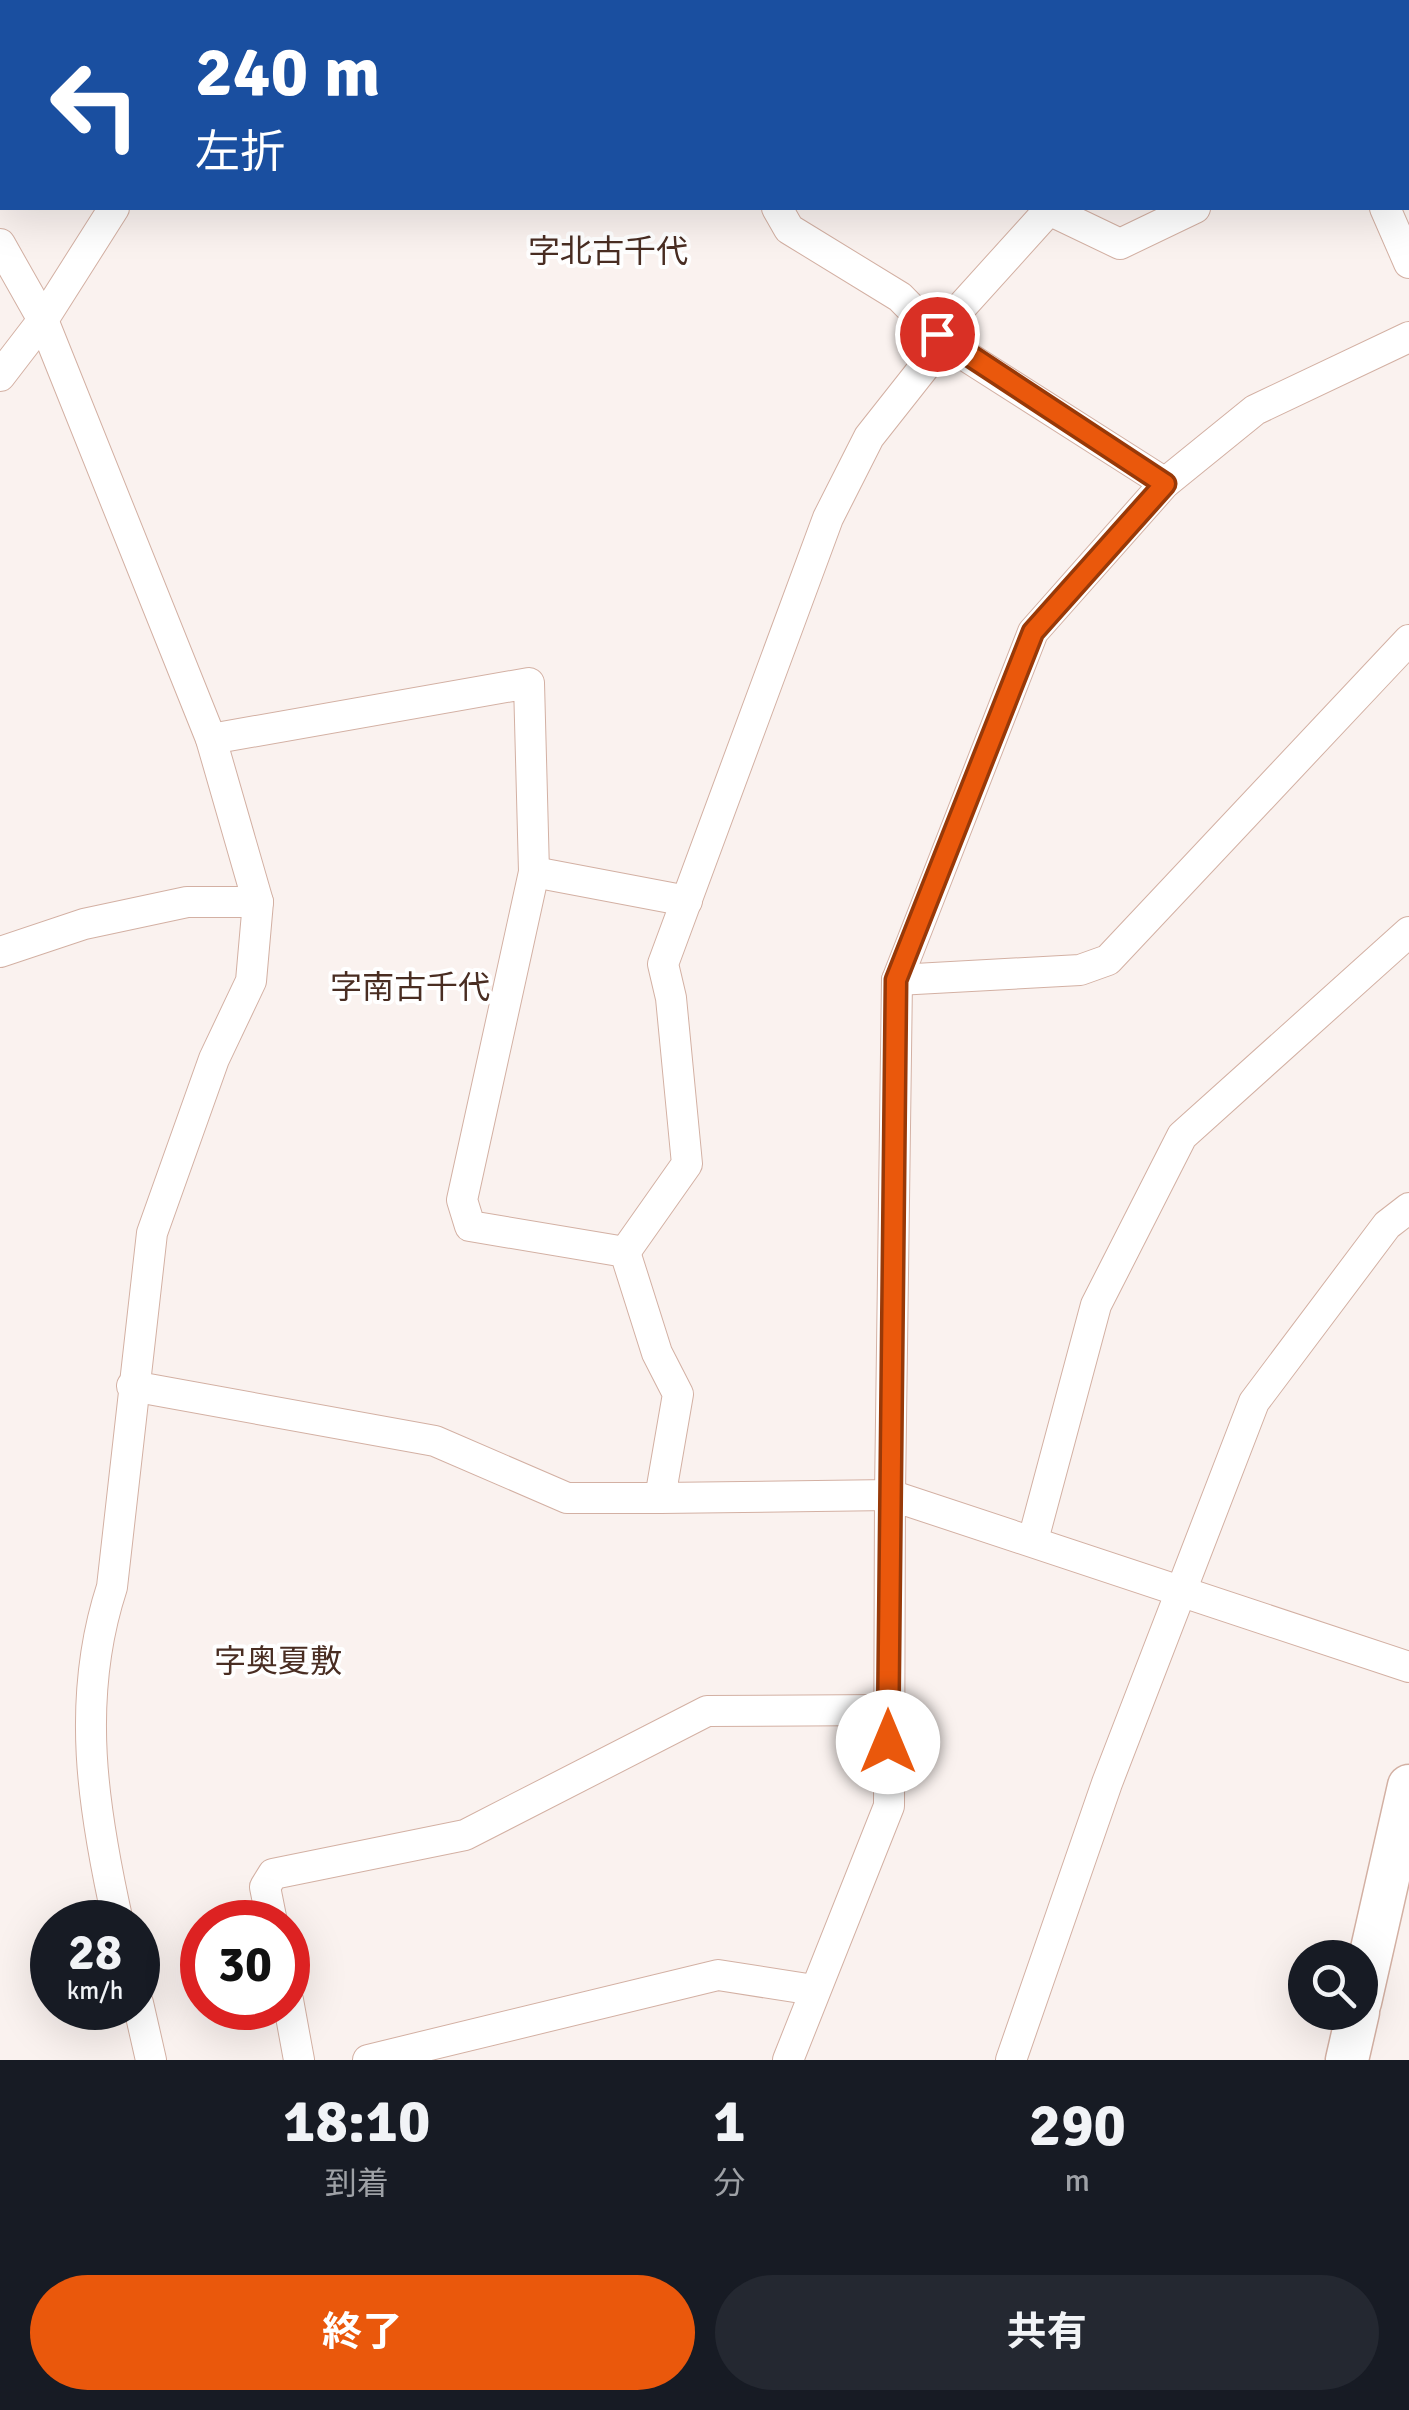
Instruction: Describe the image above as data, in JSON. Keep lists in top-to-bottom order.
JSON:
{
  "districts": ["字北古千代", "字南古千代", "字奥夏敷"],
  "page": {
    "turn": ["240 m", "左折"],
    "speed": "28 km/h",
    "limit": "30",
    "eta": [
      "18:10",
      "到着",
      "1",
      "分",
      "290",
      "m"
    ],
    "buttons": ["終了", "共有"]
  }
}
